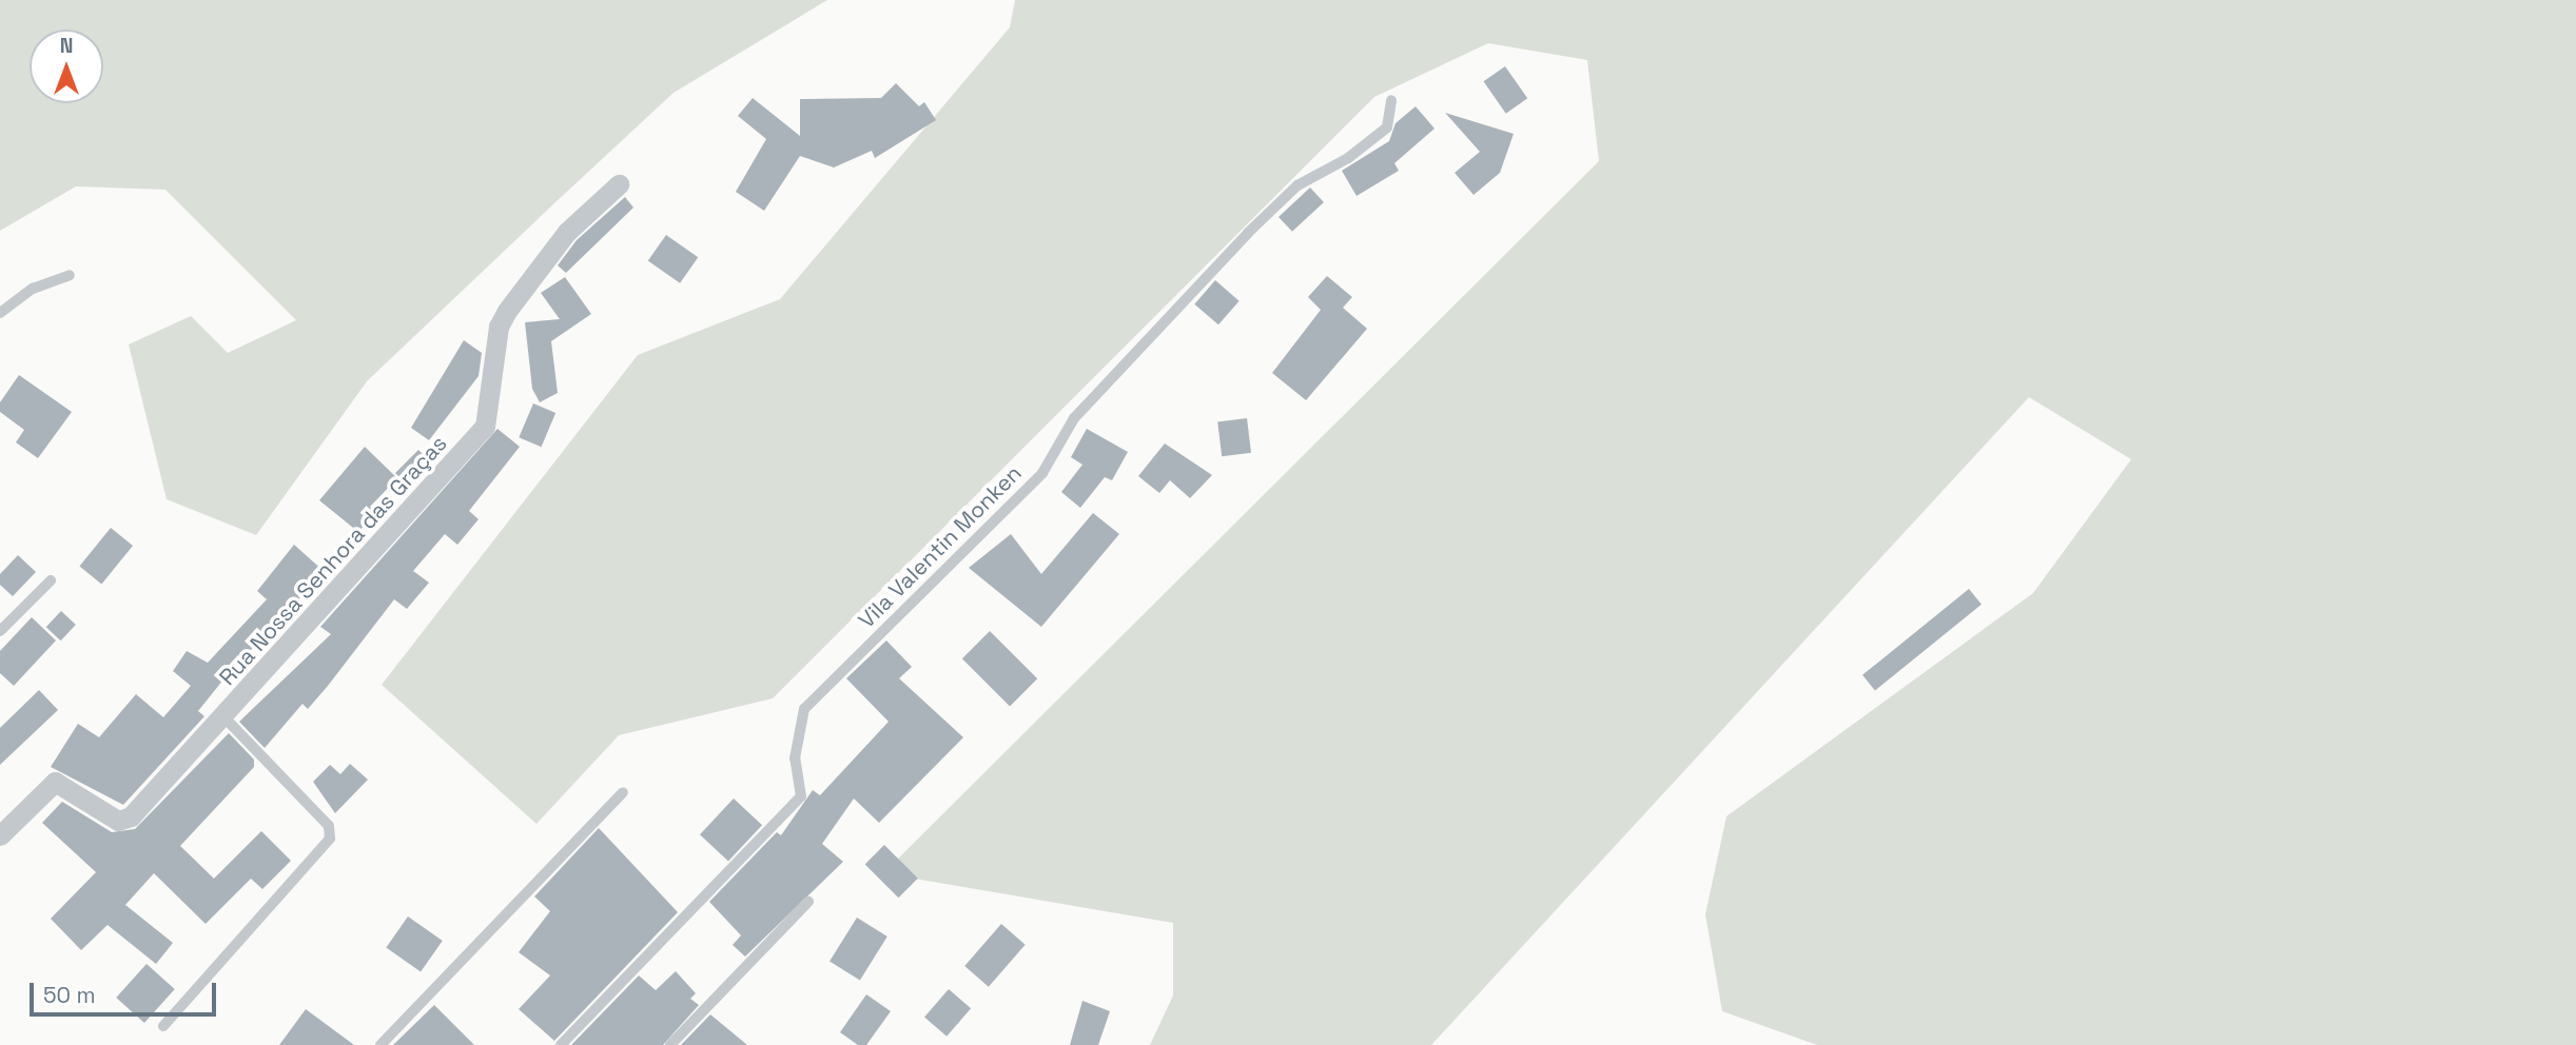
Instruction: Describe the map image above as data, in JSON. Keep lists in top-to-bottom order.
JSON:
{
  "streets": {
    "street": ["Rua Nossa Senhora das Graças"],
    "lane": ["Vila Valentin Monken"]
  },
  "scale_bar": "50 m",
  "north": "top"
}
